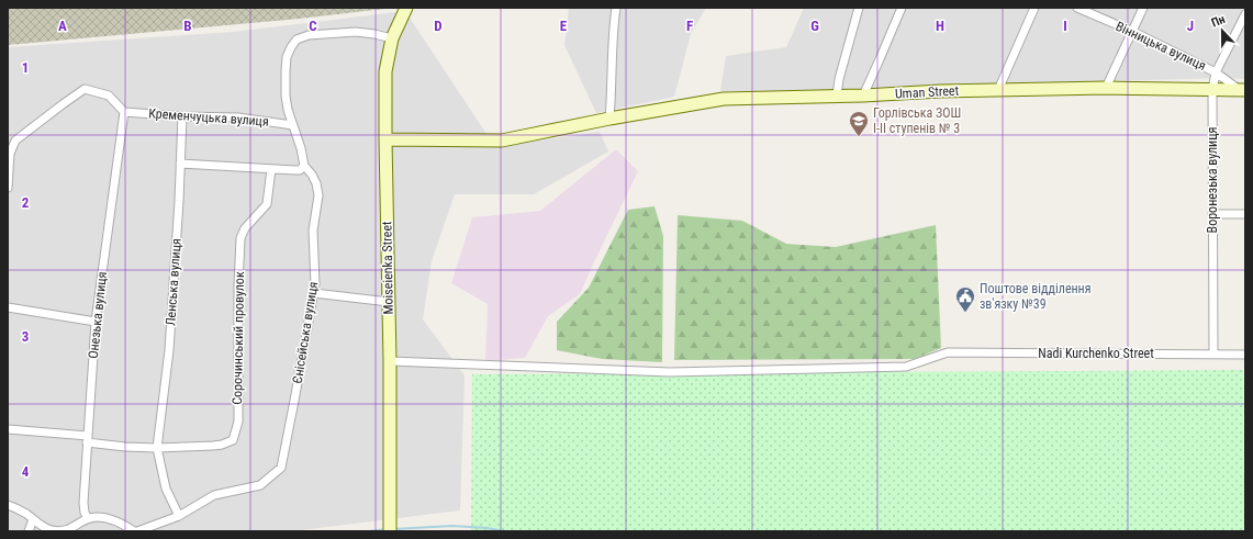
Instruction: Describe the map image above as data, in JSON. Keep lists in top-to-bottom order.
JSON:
{
  "streets": {
    "street": [
      "Вінницька вулиця",
      "Uman Street",
      "Кременчуцька вулиця",
      "Воронезька вулиця",
      "Moiseienka Street",
      "Ленська вулиця",
      "Онезька вулиця",
      "Єнісейська вулиця",
      "Сорочинський провулок",
      "Nadi Kurchenko Street"
    ]
  },
  "crossings": [
    ["Вінницька вулиця", "Uman Street"],
    ["Вінницька вулиця", "Воронезька вулиця"],
    ["Uman Street", "Воронезька вулиця"],
    ["Uman Street", "Moiseienka Street"],
    ["Кременчуцька вулиця", "Ленська вулиця"],
    ["Кременчуцька вулиця", "Онезька вулиця"],
    ["Кременчуцька вулиця", "Єнісейська вулиця"],
    ["Воронезька вулиця", "Nadi Kurchenko Street"],
    ["Moiseienka Street", "Єнісейська вулиця"],
    ["Moiseienka Street", "Nadi Kurchenko Street"],
    ["Ленська вулиця", "Єнісейська вулиця"],
    ["Ленська вулиця", "Сорочинський провулок"]
  ],
  "places": {
    "school or university": ["Горлівська ЗОШ І-ІІ ступенів № 3"],
    "public building": ["Поштове відділення зв'язку №39"]
  },
  "north": "top",
  "grid": {
    "columns": [
      "A",
      "B",
      "C",
      "D",
      "E",
      "F",
      "G",
      "H",
      "I",
      "J"
    ],
    "rows": [
      "1",
      "2",
      "3",
      "4"
    ]
  }
}
